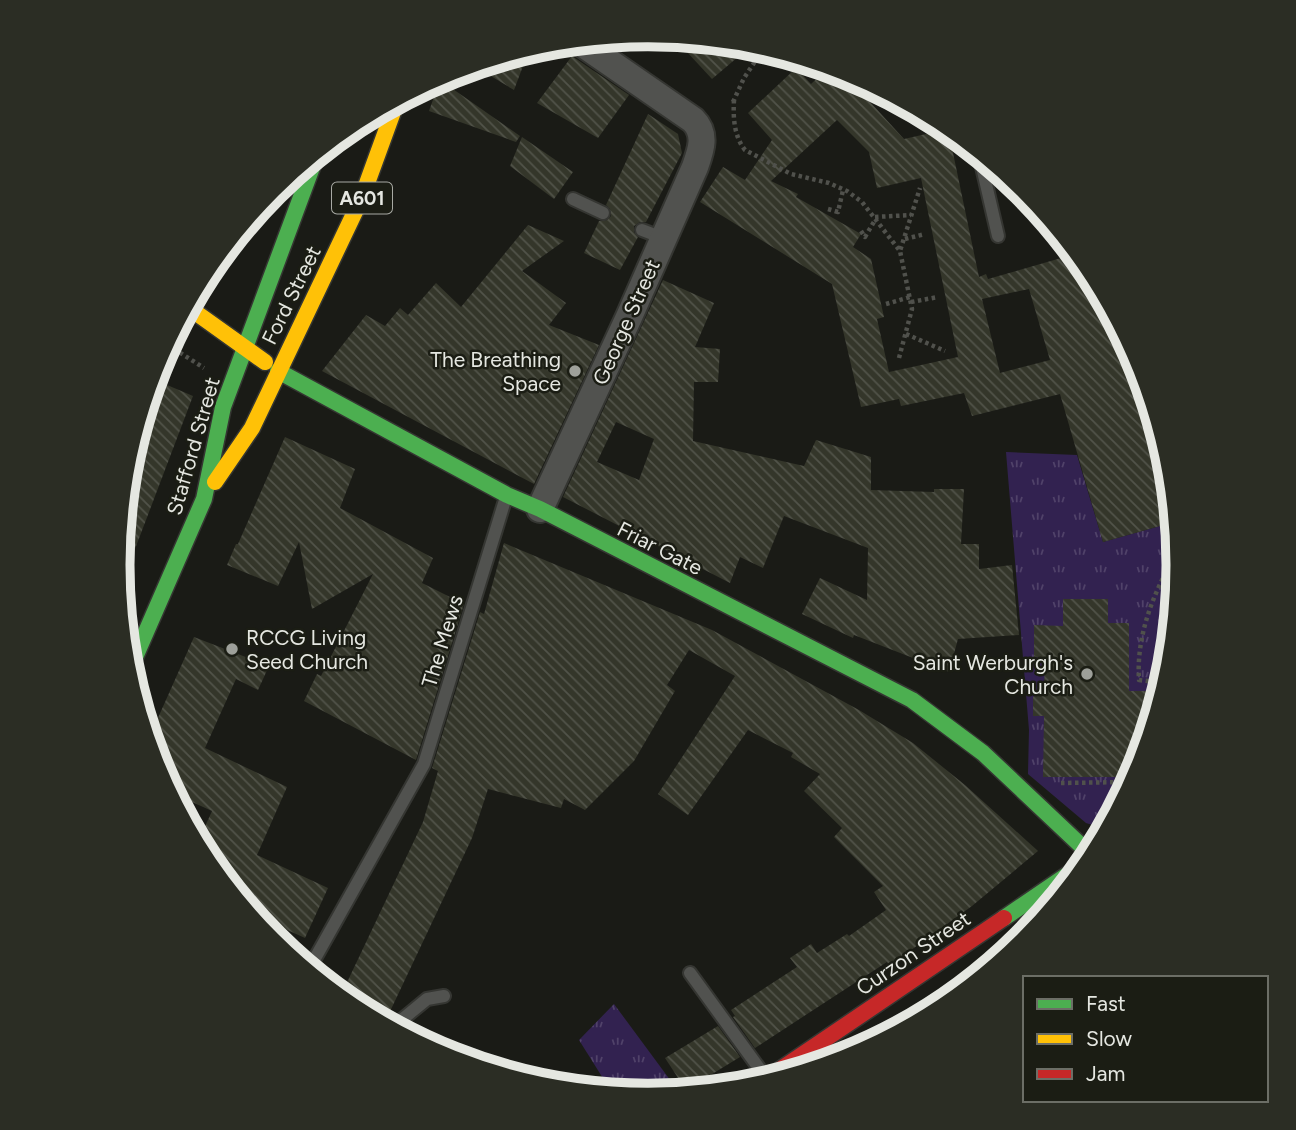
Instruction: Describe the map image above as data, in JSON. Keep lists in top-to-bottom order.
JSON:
{
  "streets": {
    "street": [
      "A601",
      "Ford Street",
      "George Street",
      "Stafford Street",
      "Friar Gate",
      "Curzon Street"
    ],
    "lane": ["The Mews"]
  },
  "crossings": [
    ["Ford Street", "Stafford Street"],
    ["Ford Street", "Friar Gate"],
    ["George Street", "Friar Gate"],
    ["Stafford Street", "Friar Gate"],
    ["Friar Gate", "The Mews"]
  ],
  "places": ["The Breathing Space", "RCCG Living Seed Church", "Saint Werburgh's Church"],
  "legend": ["Fast", "Slow", "Jam"]
}
